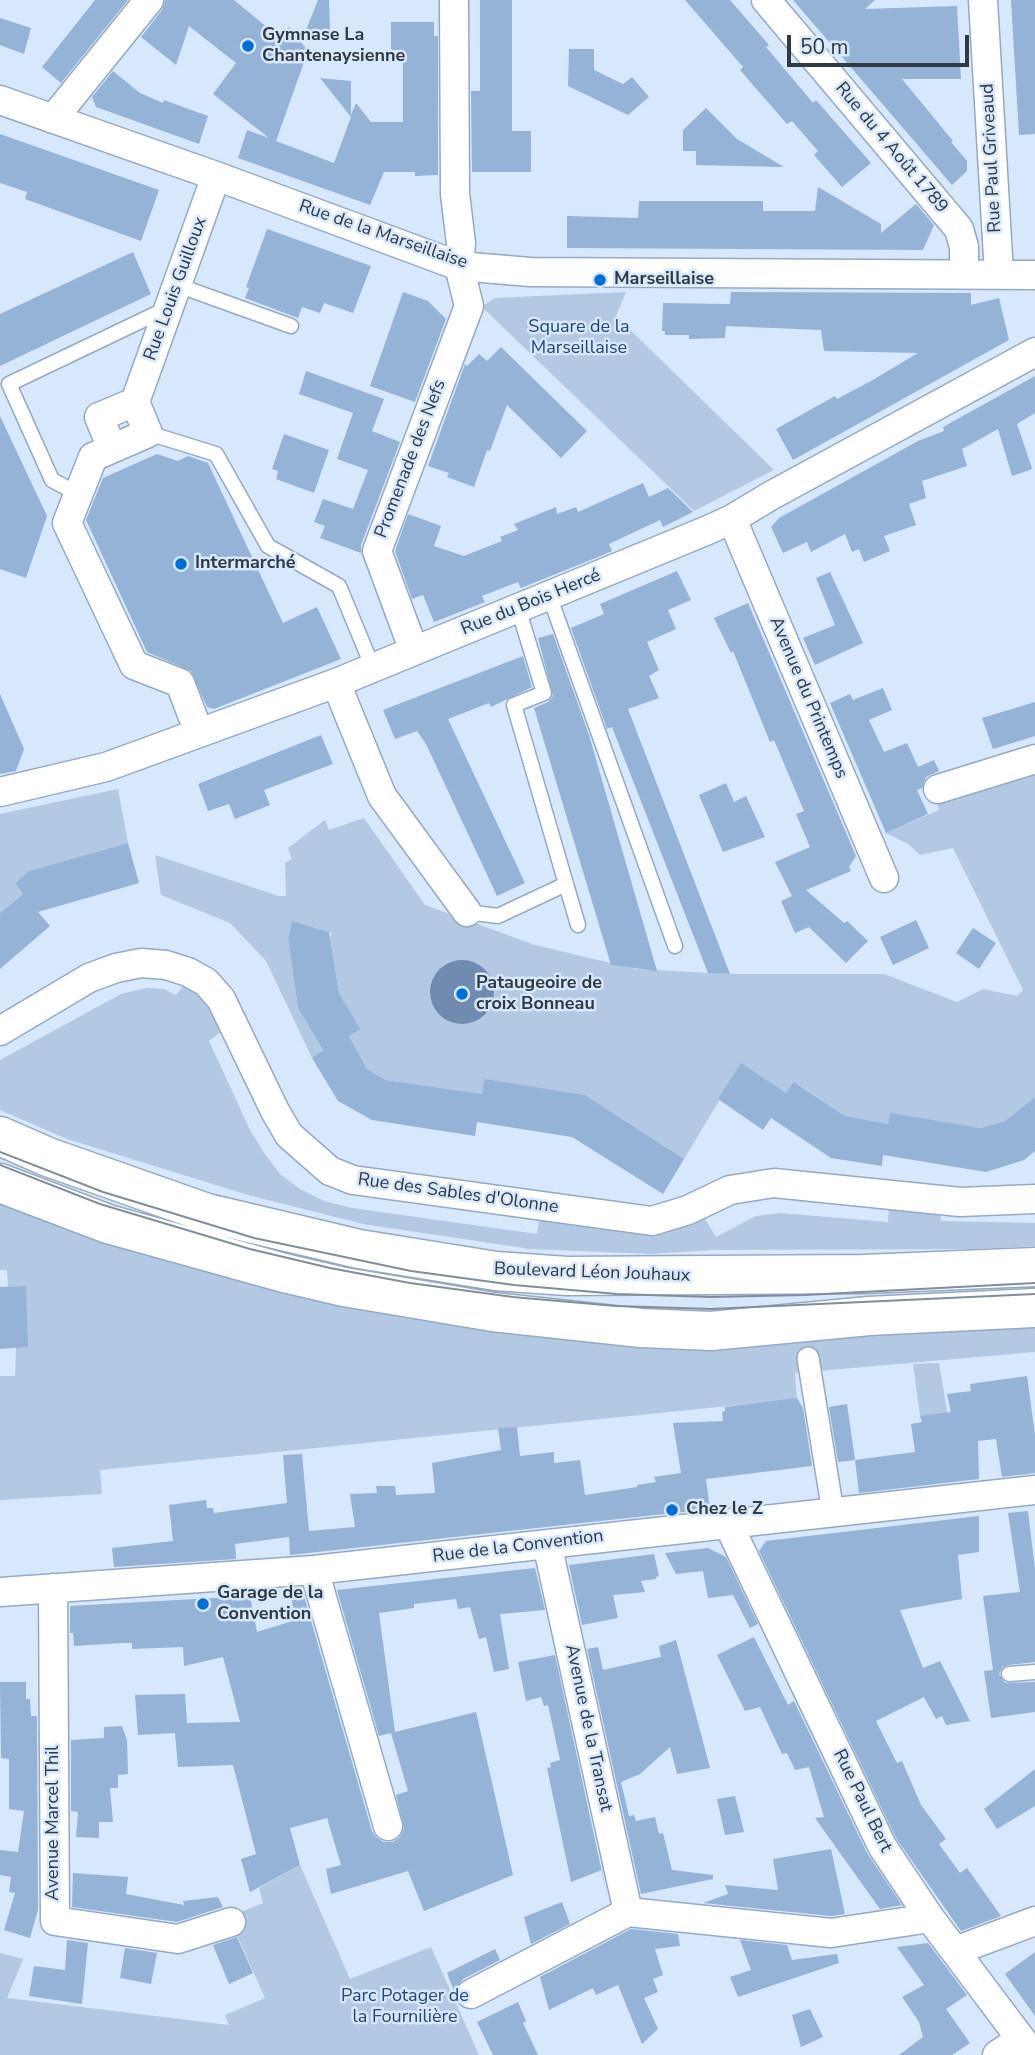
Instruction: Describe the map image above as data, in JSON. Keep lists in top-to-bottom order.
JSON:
{
  "streets": {
    "main road": ["Boulevard Léon Jouhaux"],
    "street": [
      "Rue du 4 Août 1789",
      "Rue Paul Griveaud",
      "Rue de la Marseillaise",
      "Rue Louis Guilloux",
      "Promenade des Nefs",
      "Rue du Bois Hercé",
      "Avenue du Printemps",
      "Rue des Sables d'Olonne",
      "Rue de la Convention",
      "Avenue de la Transat",
      "Rue Paul Bert",
      "Avenue Marcel Thil"
    ]
  },
  "crossings": [
    ["Rue du 4 Août 1789", "Rue de la Marseillaise"],
    ["Rue Paul Griveaud", "Rue de la Marseillaise"],
    ["Rue de la Marseillaise", "Rue Louis Guilloux"],
    ["Rue de la Marseillaise", "Promenade des Nefs"],
    ["Promenade des Nefs", "Rue du Bois Hercé"],
    ["Rue du Bois Hercé", "Avenue du Printemps"],
    ["Rue de la Convention", "Avenue de la Transat"],
    ["Rue de la Convention", "Rue Paul Bert"],
    ["Rue de la Convention", "Avenue Marcel Thil"]
  ],
  "parks": ["Square de la Marseillaise", "Parc Potager de la Fournilière"],
  "places": [
    "Gymnase La Chantenaysienne",
    "Marseillaise",
    "Intermarché",
    "Pataugeoire de croix Bonneau",
    "Chez le Z",
    "Garage de la Convention"
  ],
  "scale_bar": "50 m"
}
